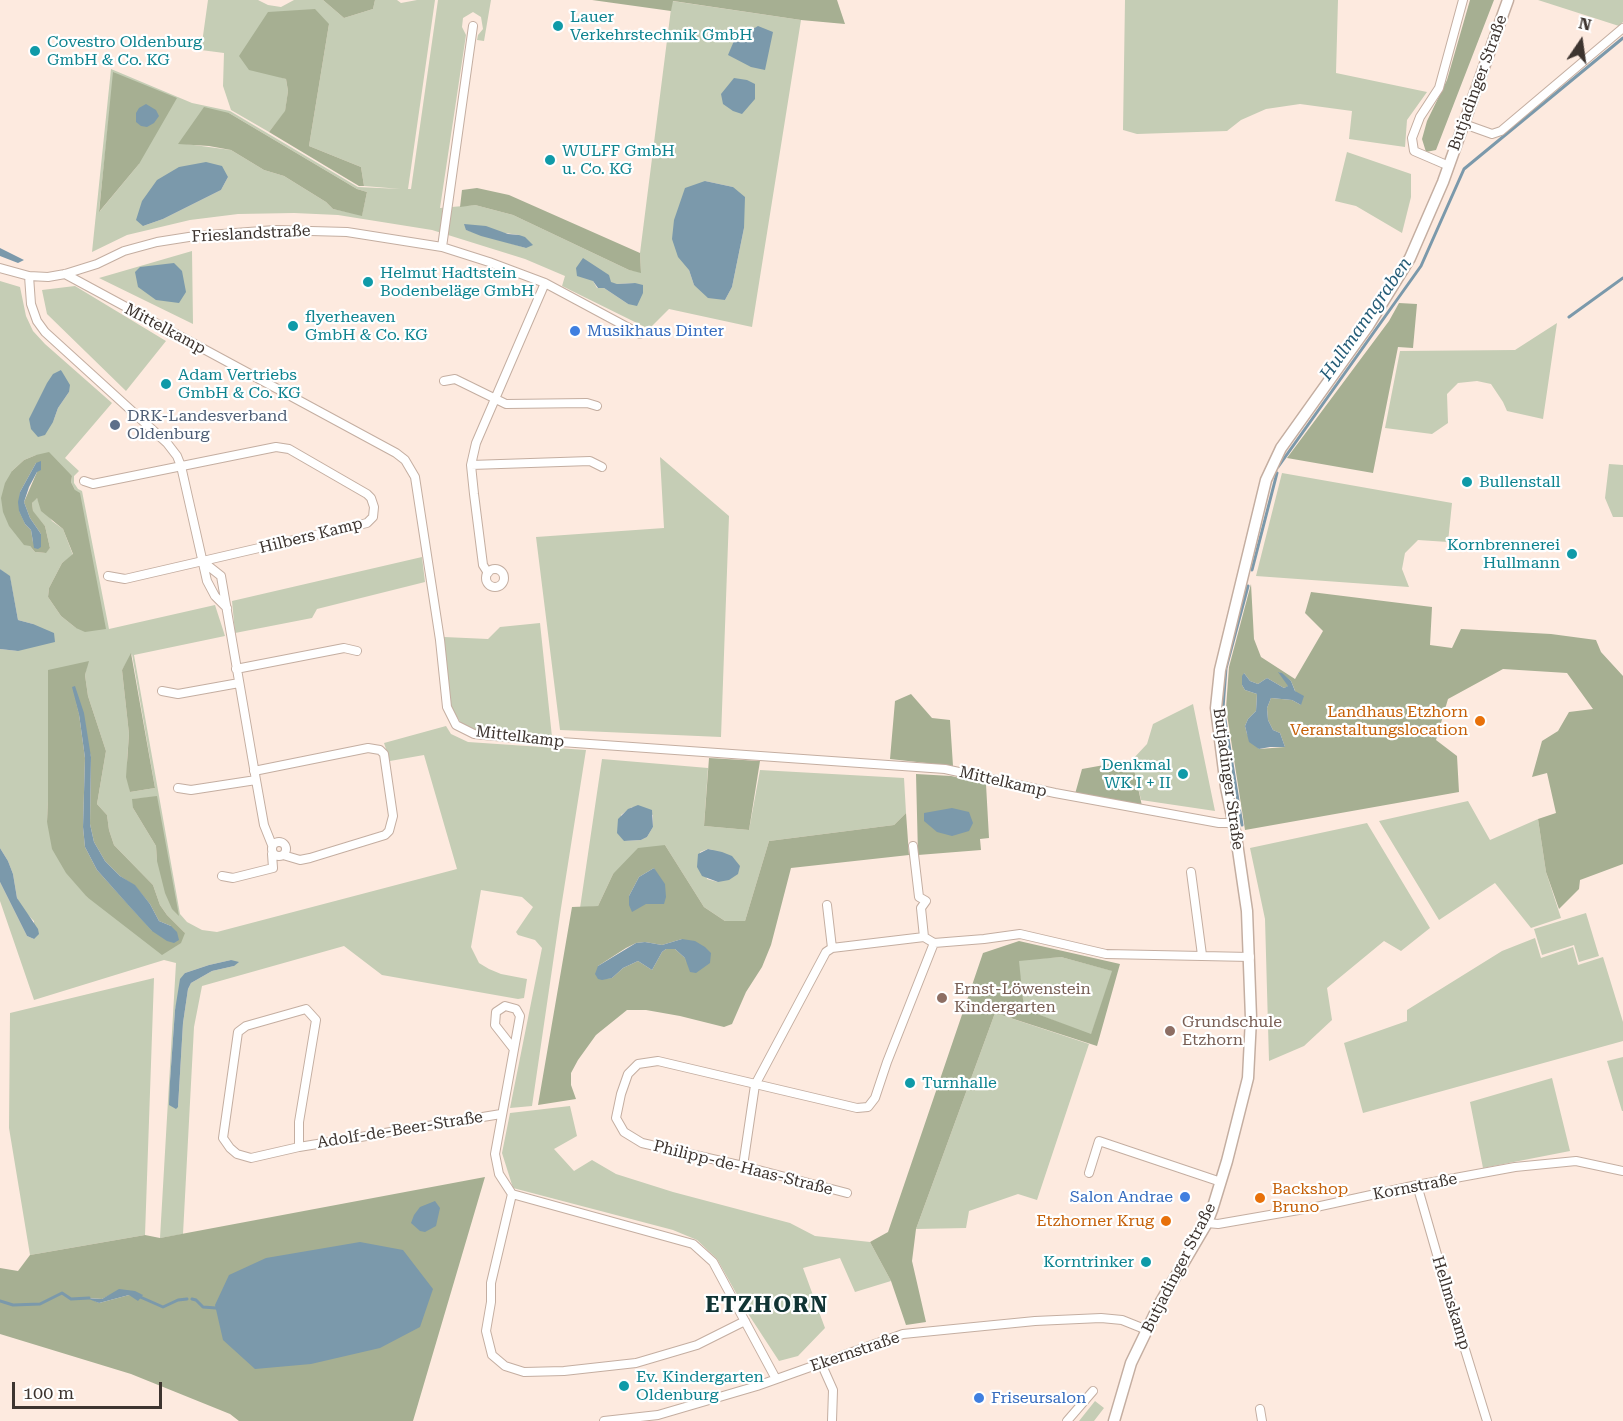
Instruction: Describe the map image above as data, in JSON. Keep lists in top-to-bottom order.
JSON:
{
  "streets": {
    "street": [
      "Butjadinger Straße",
      "Frieslandstraße",
      "Mittelkamp",
      "Hilbers Kamp",
      "Adolf-de-Beer-Straße",
      "Philipp-de-Haas-Straße",
      "Kornstraße",
      "Hellmskamp",
      "Ekernstraße"
    ]
  },
  "crossings": [
    ["Butjadinger Straße", "Mittelkamp"],
    ["Butjadinger Straße", "Kornstraße"],
    ["Butjadinger Straße", "Ekernstraße"],
    ["Frieslandstraße", "Mittelkamp"],
    ["Kornstraße", "Hellmskamp"]
  ],
  "districts": ["ETZHORN"],
  "water": ["Hullmanngraben"],
  "places": [
    "Lauer Verkehrstechnik GmbH",
    "Covestro Oldenburg GmbH & Co. KG",
    "WULFF GmbH u. Co. KG",
    "Helmut Hadtstein Bodenbeläge GmbH",
    "flyerheaven GmbH & Co. KG",
    "Musikhaus Dinter",
    "Adam Vertriebs GmbH & Co. KG",
    "DRK-Landesverband Oldenburg",
    "Bullenstall",
    "Kornbrennerei Hullmann",
    "Landhaus Etzhorn Veranstaltungslocation",
    "Denkmal WK I + II",
    "Ernst-Löwenstein Kindergarten",
    "Grundschule Etzhorn",
    "Turnhalle",
    "Salon Andrae",
    "Backshop Bruno",
    "Etzhorner Krug",
    "Korntrinker",
    "Ev. Kindergarten Oldenburg",
    "Friseursalon"
  ],
  "scale_bar": "100 m",
  "north": "top"
}
